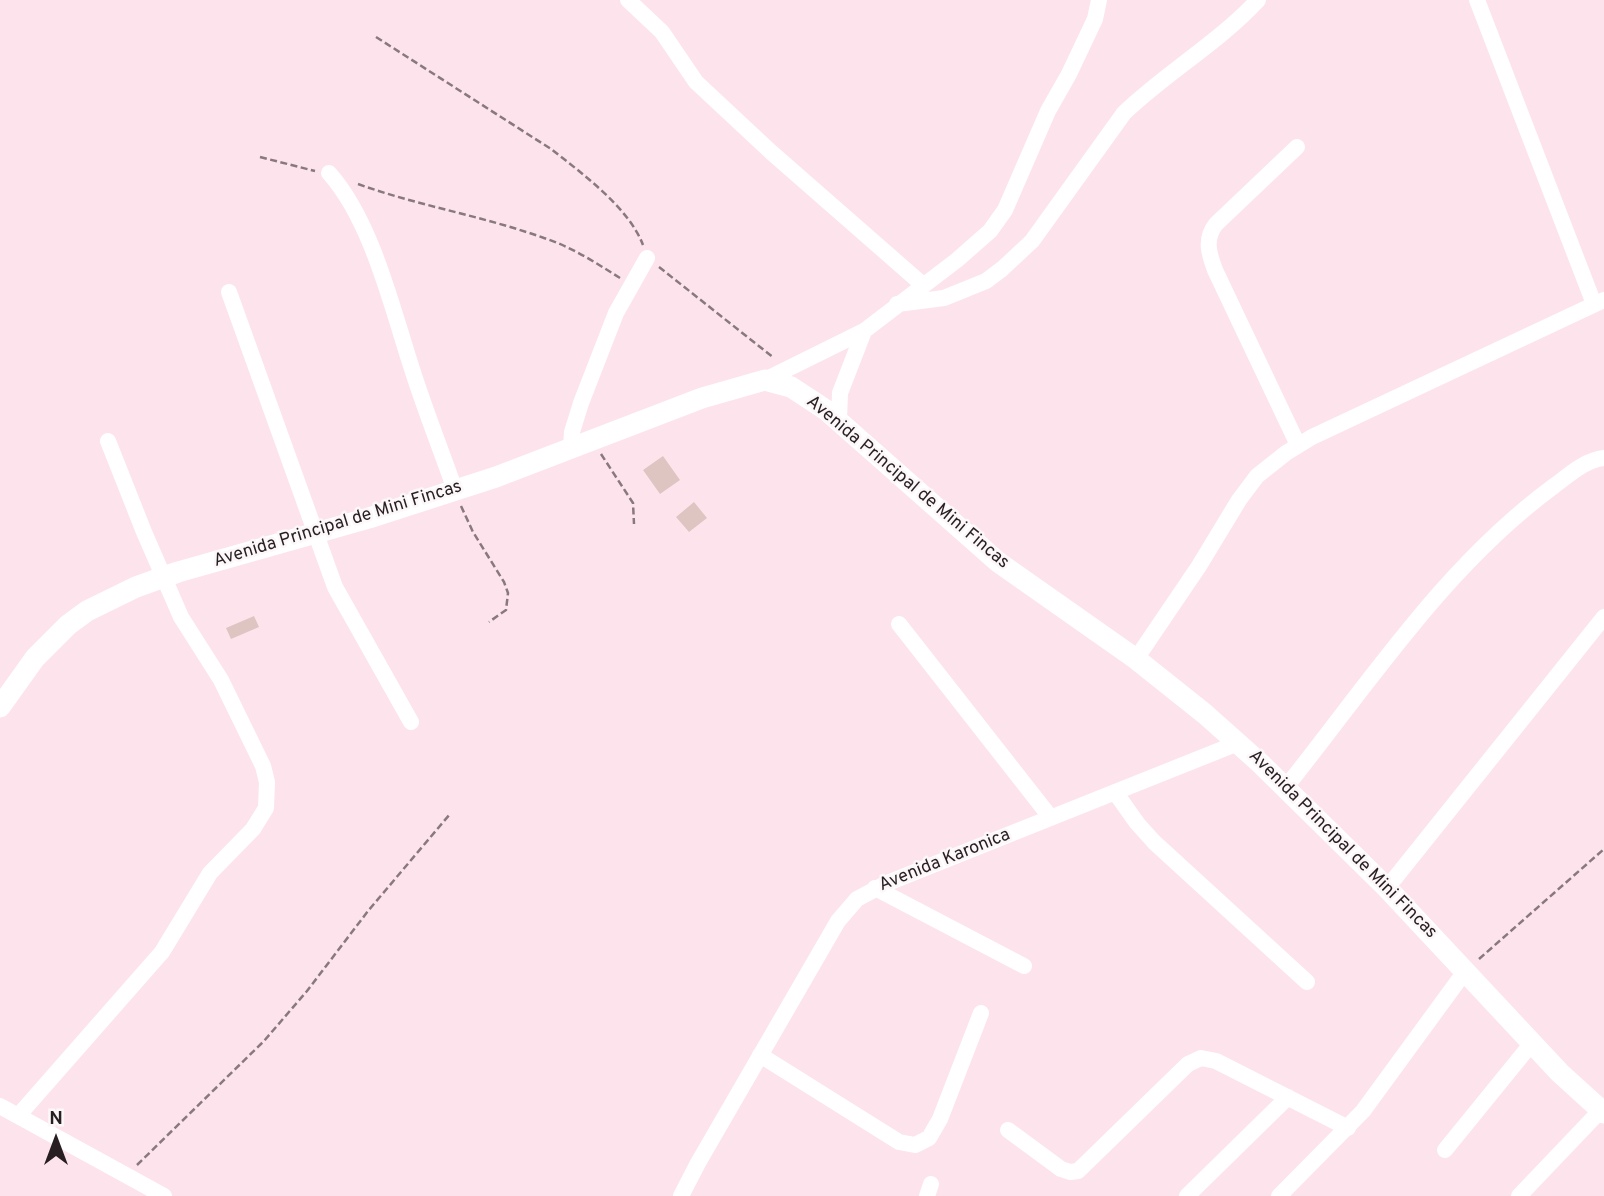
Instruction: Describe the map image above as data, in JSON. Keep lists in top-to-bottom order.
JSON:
{
  "streets": {
    "street": ["Avenida Principal de Mini Fincas", "Avenida Karonica"]
  },
  "crossings": [
    ["Avenida Principal de Mini Fincas", "Avenida Karonica"]
  ],
  "north": "top"
}
